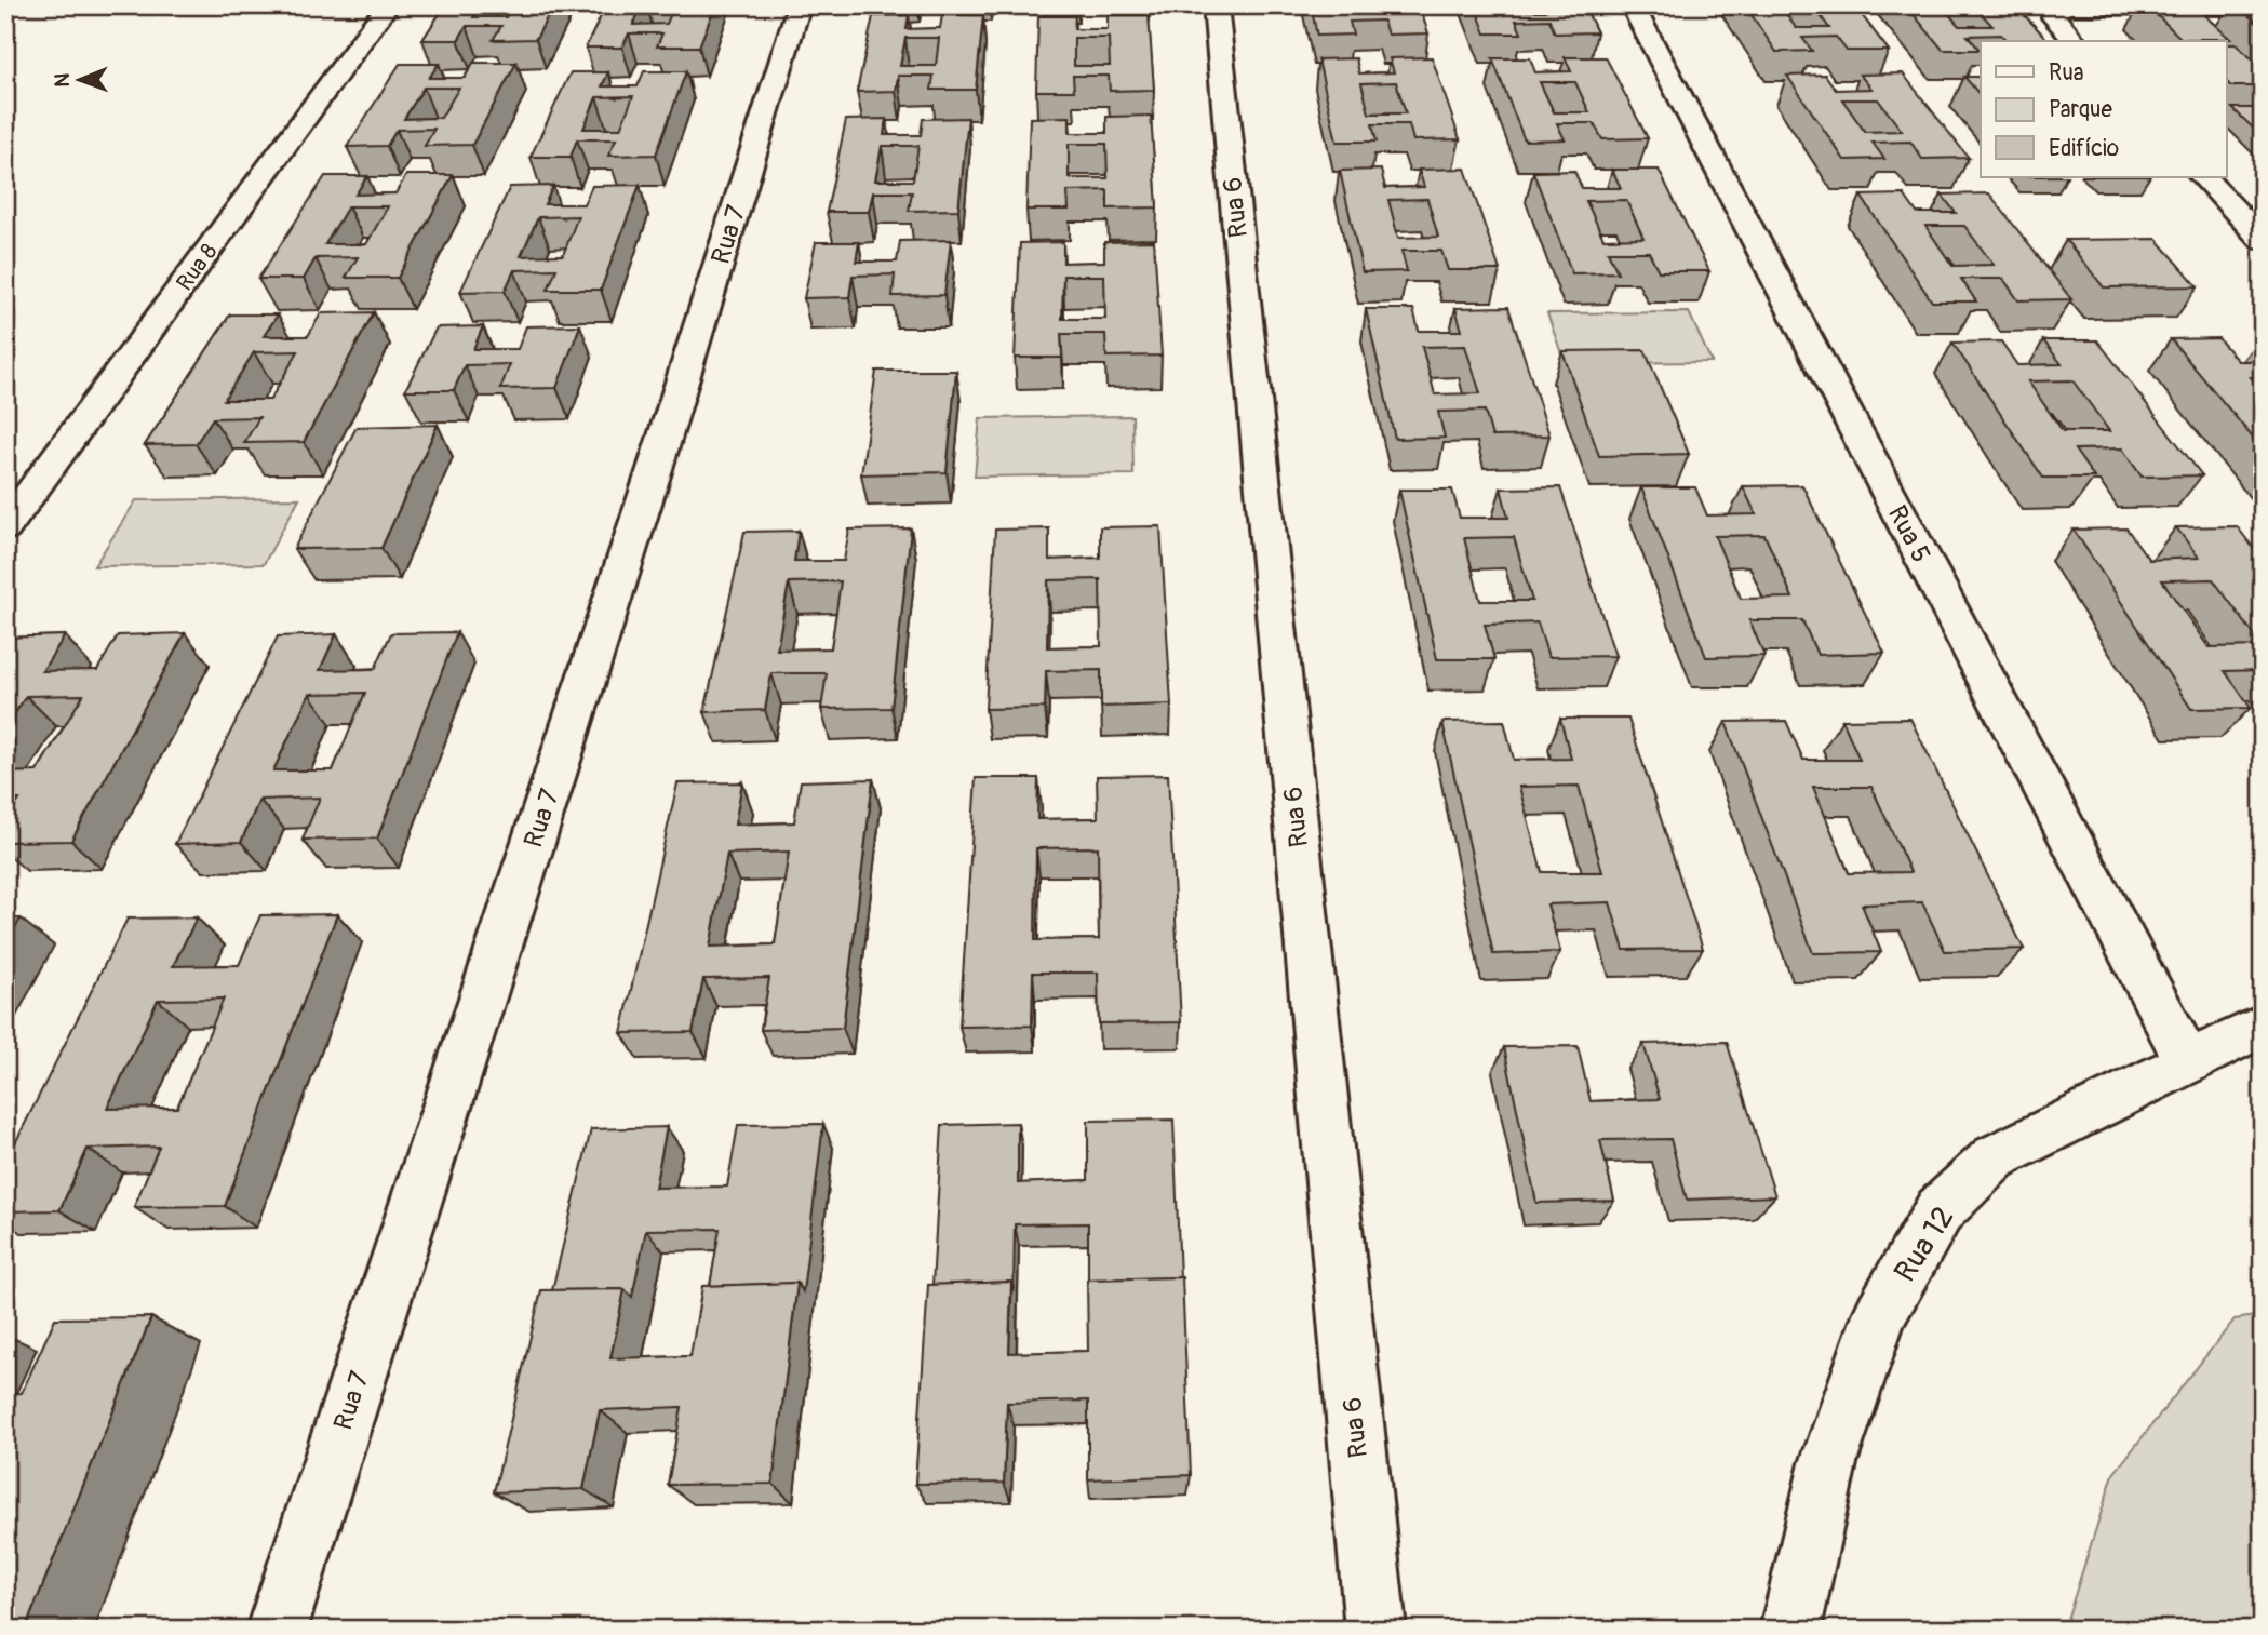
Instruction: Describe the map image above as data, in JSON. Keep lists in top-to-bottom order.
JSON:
{
  "streets": {
    "street": [
      "Rua 6",
      "Rua 7",
      "Rua 8",
      "Rua 5",
      "Rua 12"
    ]
  },
  "crossings": [
    ["Rua 5", "Rua 12"]
  ],
  "legend": ["Rua", "Parque", "Edifício"],
  "north": "left"
}
